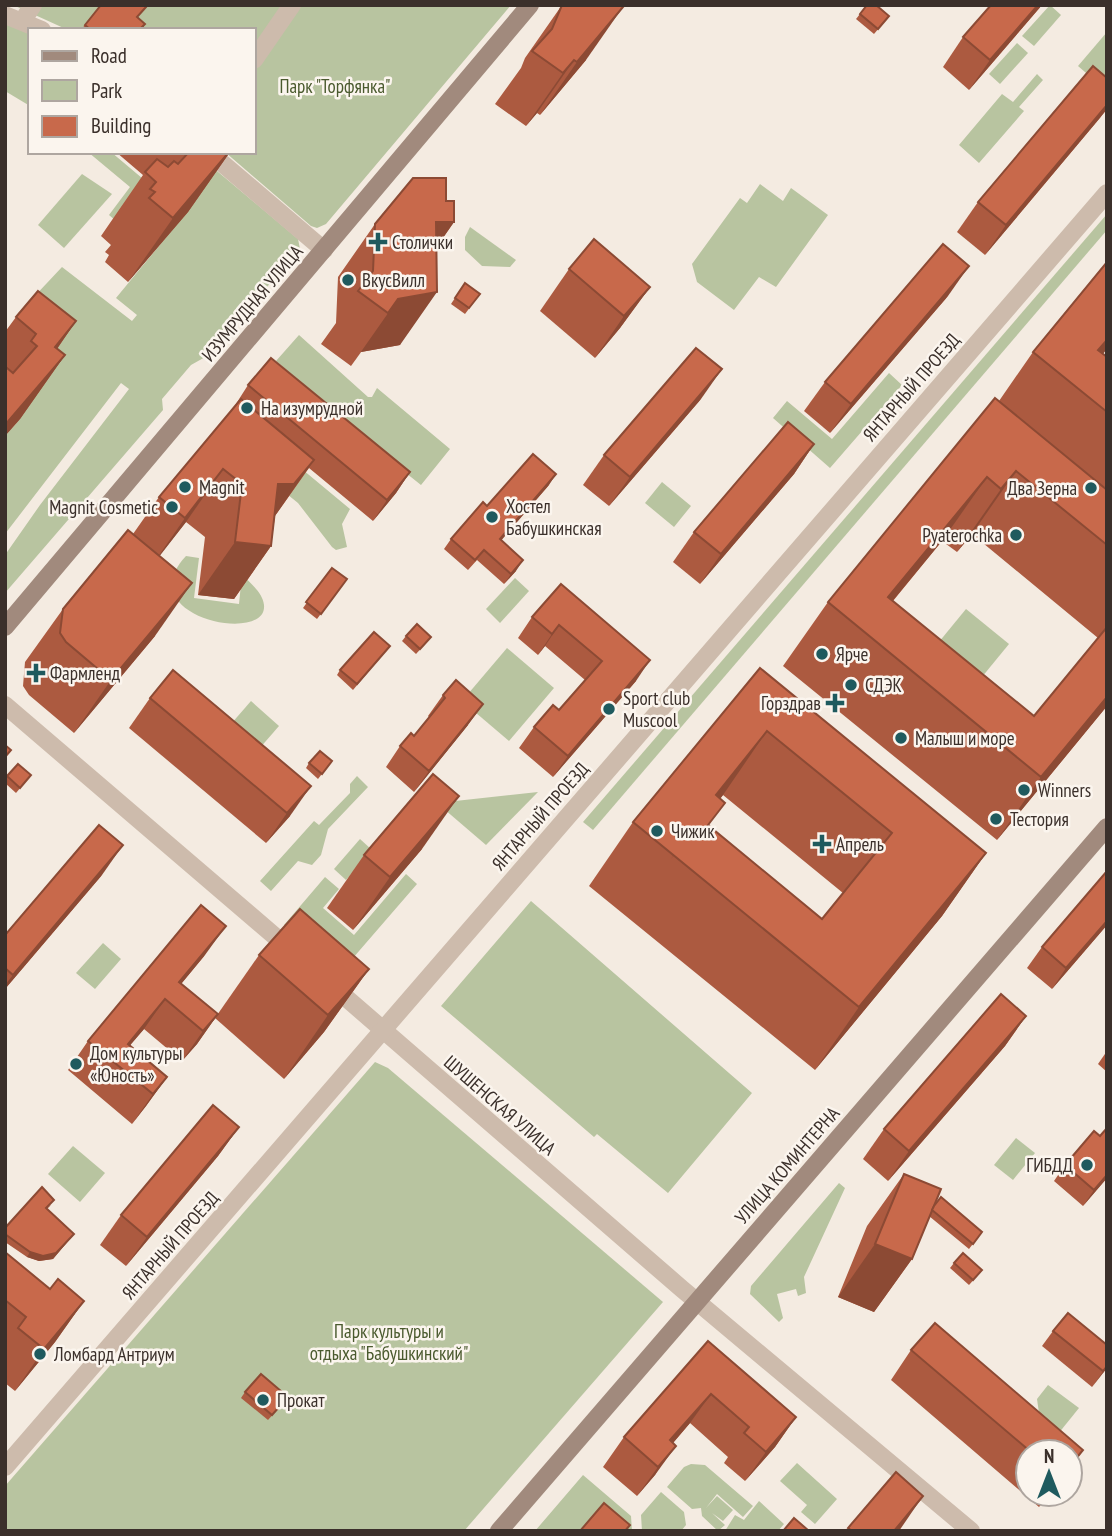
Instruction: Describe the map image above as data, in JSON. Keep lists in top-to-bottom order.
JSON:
{
  "streets": {
    "street": [
      "ИЗУМРУДНАЯ УЛИЦА",
      "ЯНТАРНЫЙ ПРОЕЗД",
      "ШУШЕНСКАЯ УЛИЦА",
      "УЛИЦА КОМИНТЕРНА"
    ]
  },
  "crossings": [
    ["ЯНТАРНЫЙ ПРОЕЗД", "ШУШЕНСКАЯ УЛИЦА"],
    ["ШУШЕНСКАЯ УЛИЦА", "УЛИЦА КОМИНТЕРНА"]
  ],
  "parks": ["Парк \"Торфянка\"", "Парк культуры и отдыха \"Бабушкинский\""],
  "places": {
    "health": [
      "Столички",
      "Фармленд",
      "Горздрав",
      "Апрель"
    ],
    "other": [
      "ВкусВилл",
      "На изумрудной",
      "Magnit",
      "Два Зерна",
      "Magnit Cosmetic",
      "Хостел Бабушкинская",
      "Pyaterochka",
      "Ярче",
      "СДЭК",
      "Sport club Muscool",
      "Малыш и море",
      "Winners",
      "Тестория",
      "Чижик",
      "Дом культуры «Юность»",
      "ГИБДД",
      "Ломбард Антриум",
      "Прокат"
    ]
  },
  "legend": ["Road", "Park", "Building"],
  "north": "top"
}
